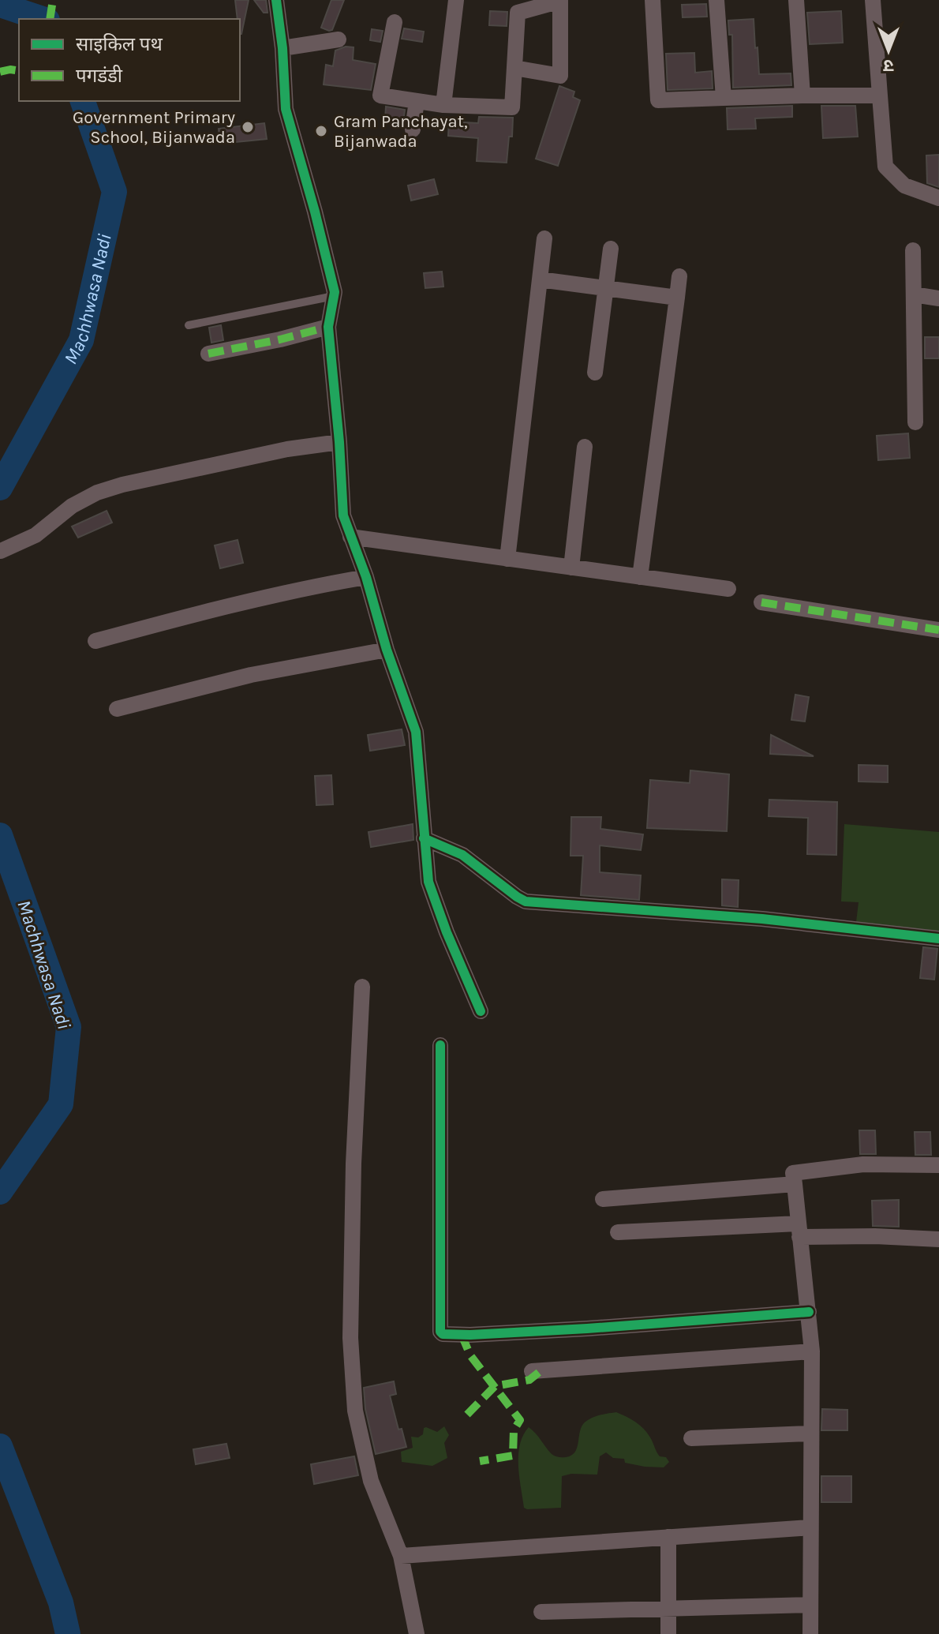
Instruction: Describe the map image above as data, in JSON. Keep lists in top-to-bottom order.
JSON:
{
  "water": ["Machhwasa Nadi"],
  "places": ["Government Primary School, Bijanwada", "Gram Panchayat, Bijanwada"],
  "legend": ["साइकिल पथ", "पगडंडी"],
  "north": "bottom"
}
